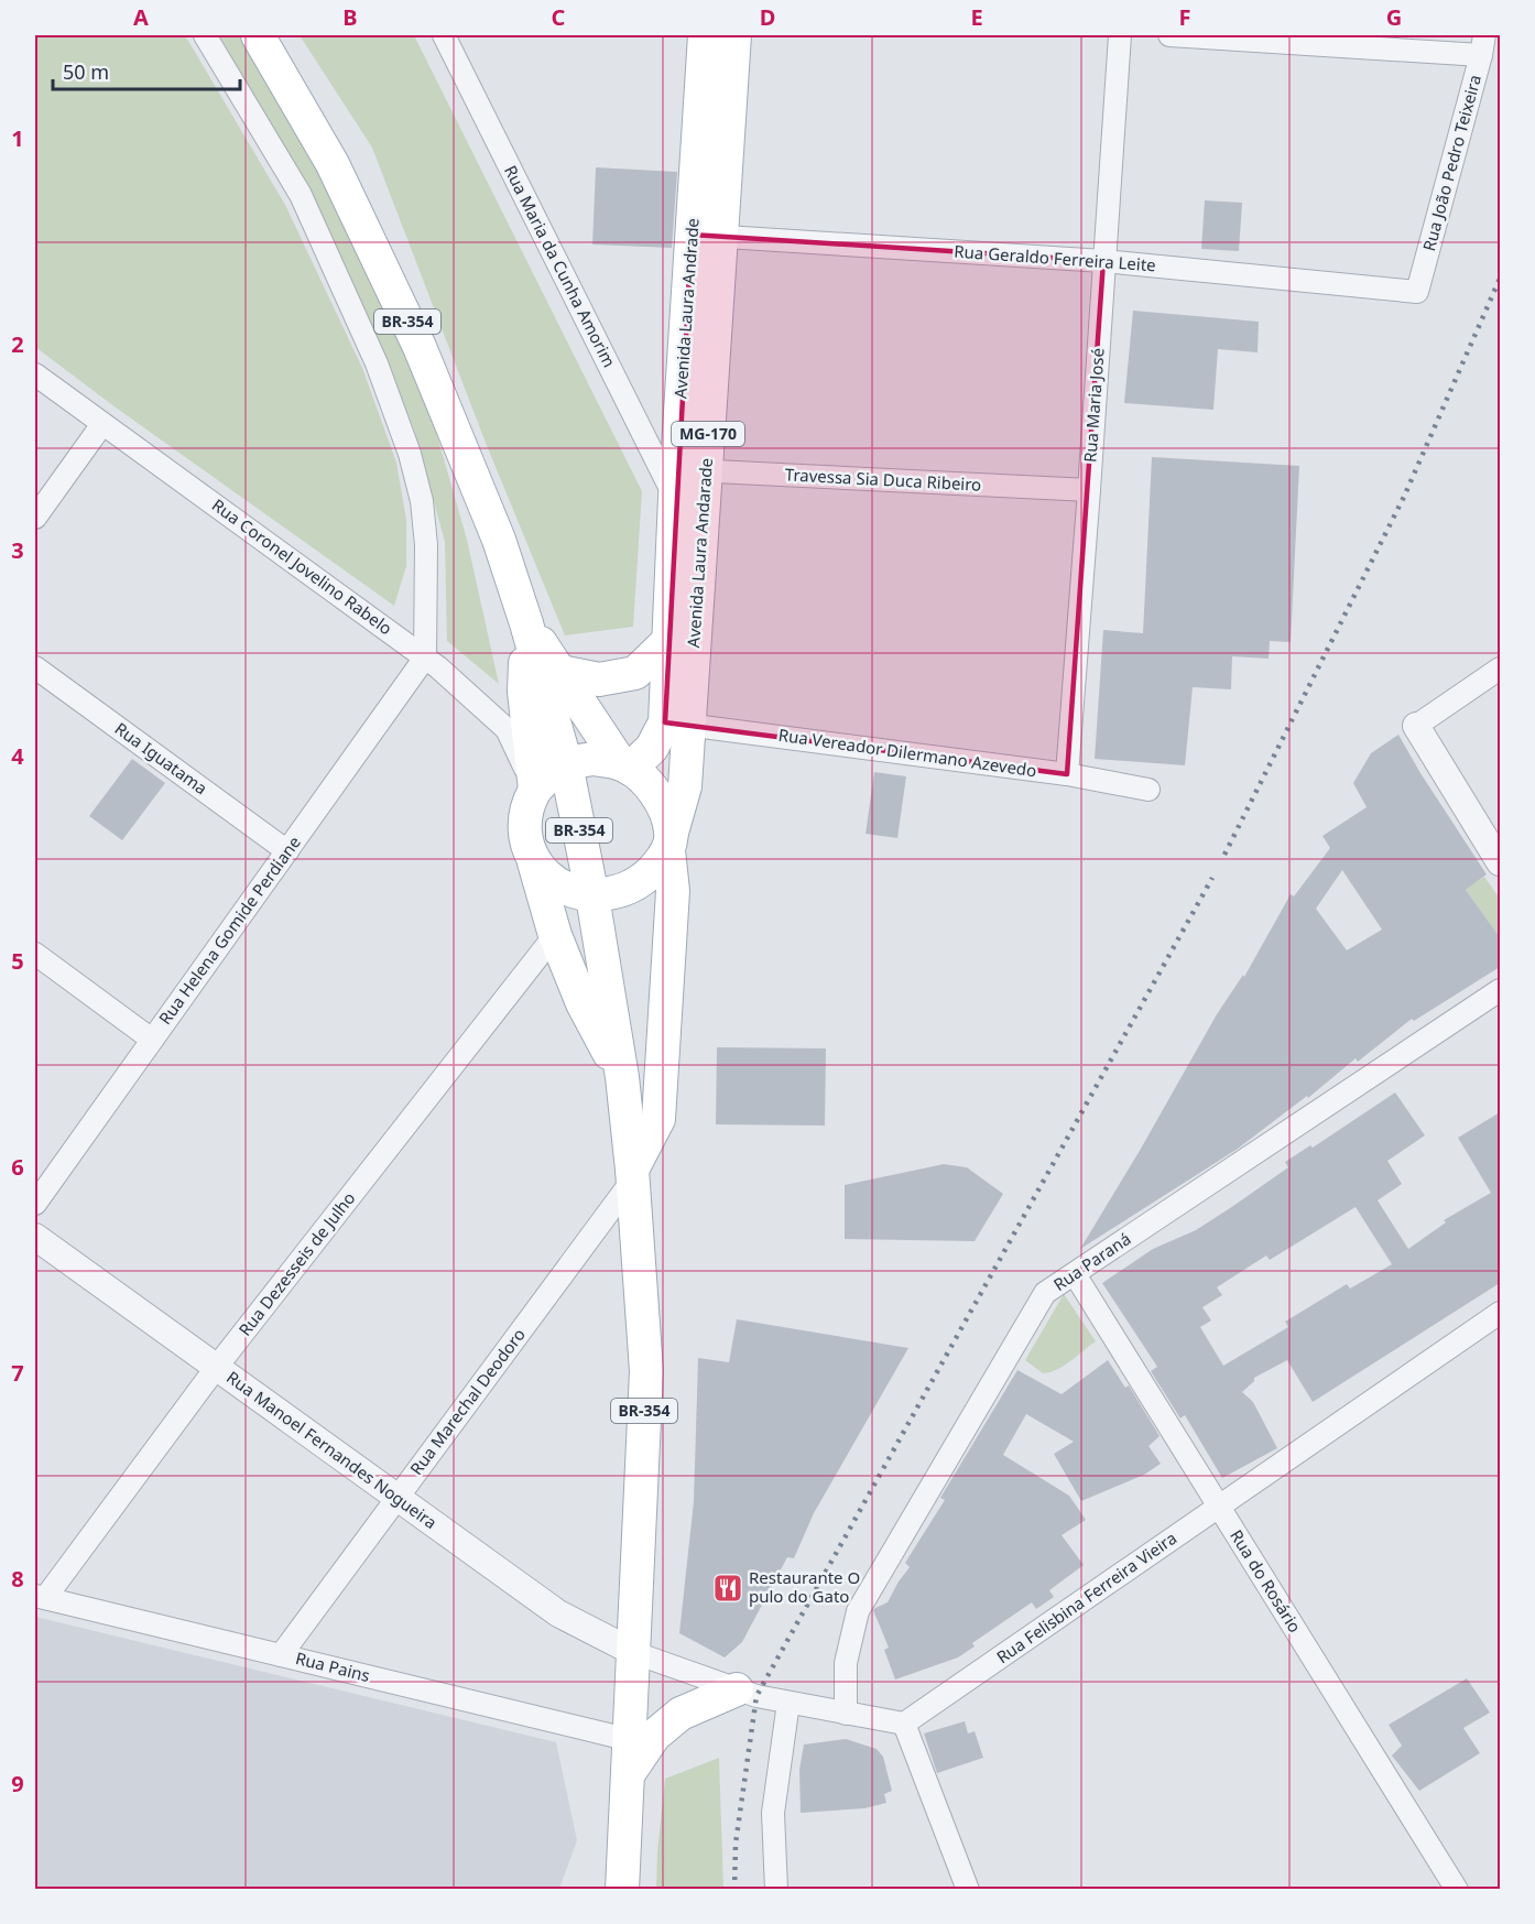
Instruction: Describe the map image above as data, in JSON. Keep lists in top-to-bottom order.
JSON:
{
  "streets": {
    "main road": [
      "Avenida Laura Andrade",
      "BR-354",
      "MG-170",
      "Avenida Laura Andarade"
    ],
    "street": [
      "Rua João Pedro Teixeira",
      "Rua Geraldo Ferreira Leite",
      "Rua Maria da Cunha Amorim",
      "Rua Maria José",
      "Travessa Sia Duca Ribeiro",
      "Rua Coronel Jovelino Rabelo",
      "Rua Vereador Dilermano Azevedo",
      "Rua Iguatama",
      "Rua Helena Gomide Perdiane",
      "Rua Paraná",
      "Rua Dezesseis de Julho",
      "Rua Marechal Deodoro",
      "Rua Manoel Fernandes Nogueira",
      "Rua do Rosário",
      "Rua Felisbina Ferreira Vieira",
      "Rua Pains"
    ]
  },
  "crossings": [
    ["Rua João Pedro Teixeira", "Rua Geraldo Ferreira Leite"],
    ["Rua Geraldo Ferreira Leite", "Avenida Laura Andrade"],
    ["Rua Geraldo Ferreira Leite", "Rua Maria José"],
    ["Rua Geraldo Ferreira Leite", "Avenida Laura Andarade"],
    ["Rua Maria da Cunha Amorim", "MG-170"],
    ["Rua Maria da Cunha Amorim", "Travessa Sia Duca Ribeiro"],
    ["Rua Maria da Cunha Amorim", "Avenida Laura Andarade"],
    ["Avenida Laura Andrade", "Avenida Laura Andarade"],
    ["BR-354", "Rua Marechal Deodoro"],
    ["BR-354", "Rua Manoel Fernandes Nogueira"],
    ["BR-354", "Rua Pains"],
    ["Rua Maria José", "Travessa Sia Duca Ribeiro"],
    ["Rua Maria José", "Rua Vereador Dilermano Azevedo"],
    ["MG-170", "Travessa Sia Duca Ribeiro"],
    ["MG-170", "Avenida Laura Andarade"],
    ["MG-170", "Rua Vereador Dilermano Azevedo"],
    ["Travessa Sia Duca Ribeiro", "Avenida Laura Andarade"],
    ["Avenida Laura Andarade", "Rua Vereador Dilermano Azevedo"],
    ["Rua Coronel Jovelino Rabelo", "Rua Helena Gomide Perdiane"],
    ["Rua Iguatama", "Rua Helena Gomide Perdiane"],
    ["Rua Paraná", "Rua do Rosário"],
    ["Rua Dezesseis de Julho", "Rua Manoel Fernandes Nogueira"],
    ["Rua Dezesseis de Julho", "Rua Pains"],
    ["Rua Marechal Deodoro", "Rua Manoel Fernandes Nogueira"],
    ["Rua Marechal Deodoro", "Rua Pains"],
    ["Rua do Rosário", "Rua Felisbina Ferreira Vieira"]
  ],
  "places": {
    "restaurant": ["Restaurante O pulo do Gato"]
  },
  "scale_bar": "50 m",
  "grid": {
    "columns": [
      "A",
      "B",
      "C",
      "D",
      "E",
      "F",
      "G"
    ],
    "rows": [
      "1",
      "2",
      "3",
      "4",
      "5",
      "6",
      "7",
      "8",
      "9"
    ]
  }
}
